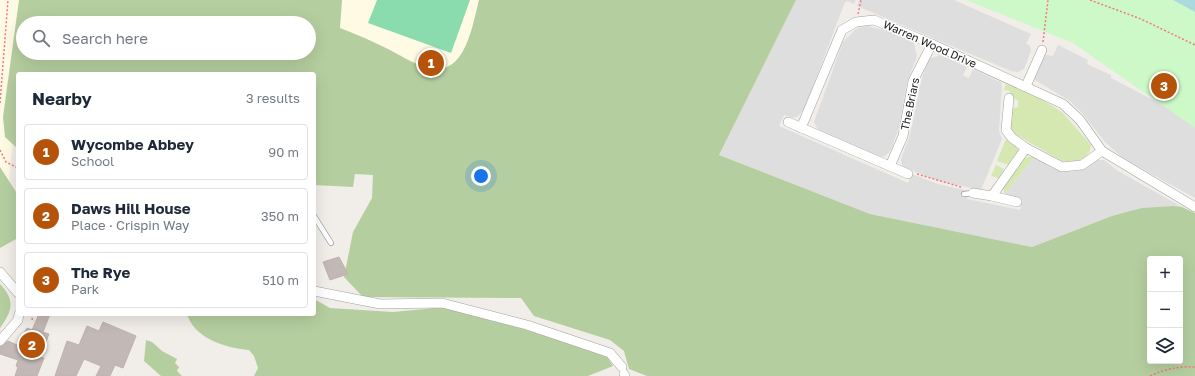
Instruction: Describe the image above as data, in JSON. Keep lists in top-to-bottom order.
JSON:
{
  "streets": {
    "street": ["Warren Wood Drive", "The Briars"]
  },
  "crossings": [
    ["Warren Wood Drive", "The Briars"]
  ],
  "page": {
    "search": "Search here",
    "pins": ["1", "3", "2"],
    "heading": ["Nearby", "3 results"],
    "list": [
      {
        "mark": "1",
        "name": "Wycombe Abbey",
        "note": "School",
        "value": "90 m"
      },
      {
        "mark": "2",
        "name": "Daws Hill House",
        "note": "Place · Crispin Way",
        "value": "350 m"
      },
      {
        "mark": "3",
        "name": "The Rye",
        "note": "Park",
        "value": "510 m"
      }
    ],
    "map_buttons": ["+", "−"]
  }
}
